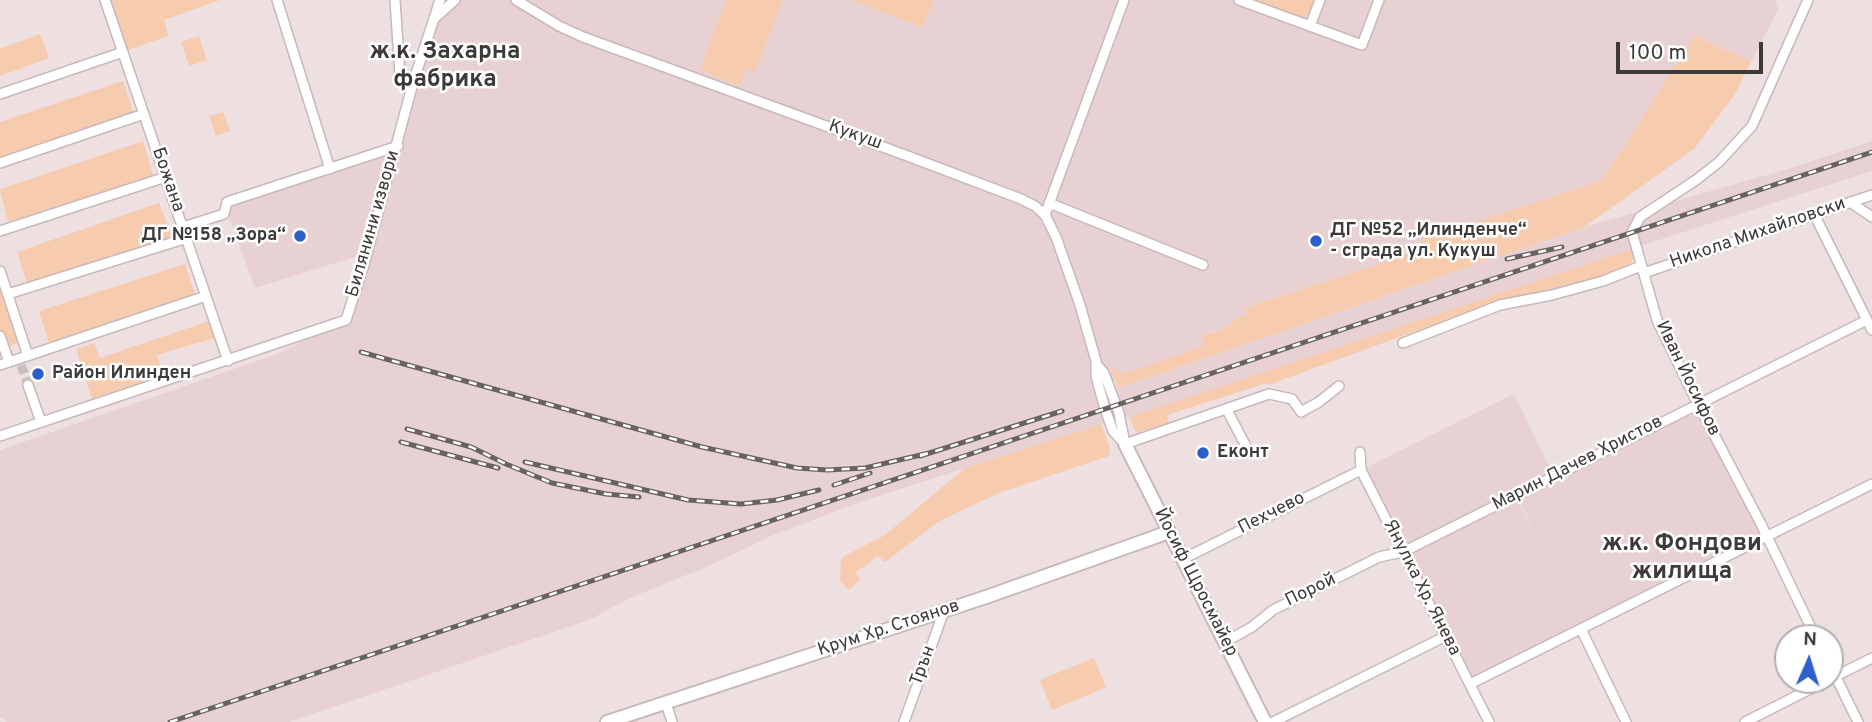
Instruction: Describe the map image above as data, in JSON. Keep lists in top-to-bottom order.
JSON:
{
  "streets": {
    "street": [
      "Кукуш",
      "Божана",
      "Билянини извори",
      "Никола Михайловски",
      "Иван Йосифов",
      "Марин Дачев Христов",
      "Пехчево",
      "Йосиф Щросмайер",
      "Янулка Хр. Янева",
      "Порой",
      "Крум Хр. Стоянов",
      "Трън"
    ]
  },
  "crossings": [
    ["Божана", "Билянини извори"],
    ["Никола Михайловски", "Иван Йосифов"],
    ["Иван Йосифов", "Марин Дачев Христов"],
    ["Марин Дачев Христов", "Янулка Хр. Янева"],
    ["Марин Дачев Христов", "Порой"],
    ["Пехчево", "Йосиф Щросмайер"],
    ["Пехчево", "Янулка Хр. Янева"],
    ["Йосиф Щросмайер", "Порой"],
    ["Йосиф Щросмайер", "Крум Хр. Стоянов"],
    ["Янулка Хр. Янева", "Порой"],
    ["Крум Хр. Стоянов", "Трън"]
  ],
  "districts": ["ж.к. Захарна фабрика", "ж.к. Фондови жилища"],
  "places": [
    "ДГ №158 „Зора“",
    "ДГ №52 „Илинденче“ - сграда ул. Кукуш",
    "Район Илинден",
    "Еконт"
  ],
  "scale_bar": "100 m",
  "north": "top"
}
